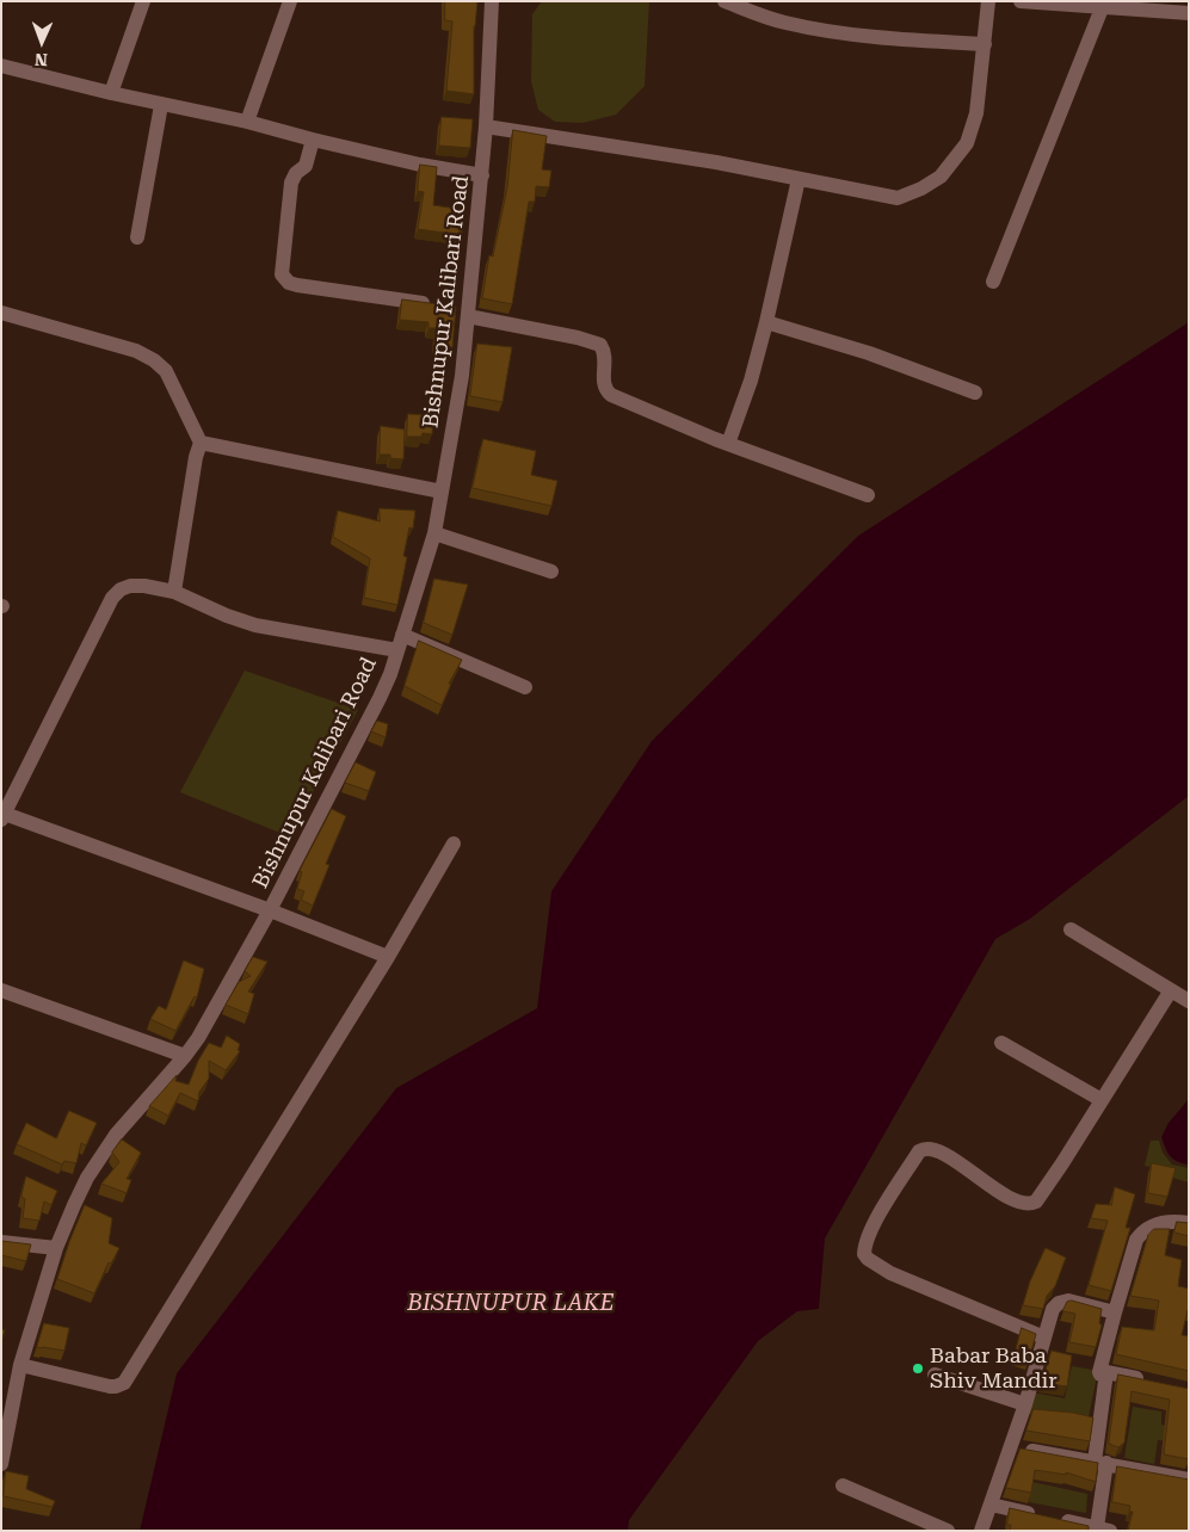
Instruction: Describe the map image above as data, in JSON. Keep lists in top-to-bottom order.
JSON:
{
  "streets": {
    "street": ["Bishnupur Kalibari Road"]
  },
  "water": ["BISHNUPUR LAKE"],
  "places": ["Babar Baba Shiv Mandir"],
  "north": "bottom"
}
